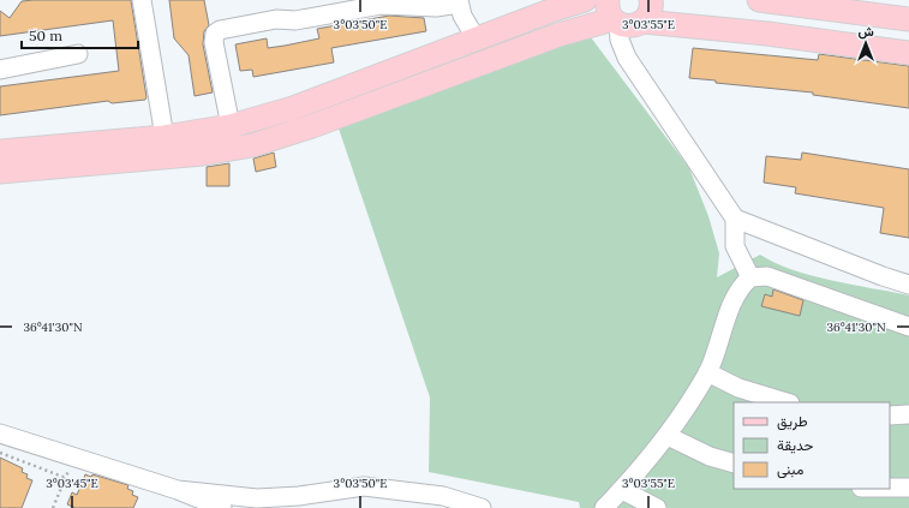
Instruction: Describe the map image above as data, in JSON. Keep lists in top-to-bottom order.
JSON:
{
  "legend": ["طريق", "حديقة", "مبنى"],
  "scale_bar": "50 m",
  "north": "top",
  "coordinates": [
    "3°03'50\"E",
    "3°03'55\"E",
    "36°41'30\"N",
    "3°03'45\"E"
  ]
}
